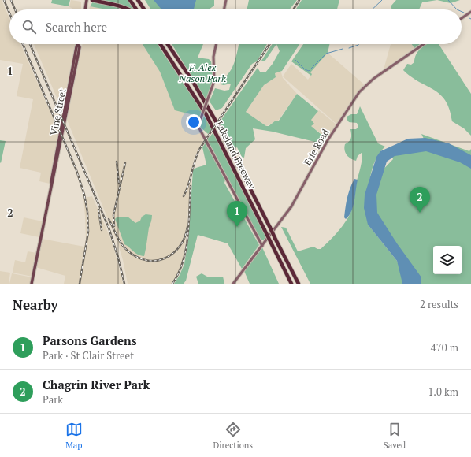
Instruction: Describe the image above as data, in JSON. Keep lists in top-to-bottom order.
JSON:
{
  "streets": {
    "highway": ["Lakeland Freeway"],
    "main road": ["Vine Street"],
    "street": ["Erie Road"]
  },
  "parks": ["F. Alex Nason Park"],
  "page": {
    "search": "Search here",
    "pins": ["2", "1"],
    "heading": ["Nearby", "2 results"],
    "list": [
      {
        "mark": "1",
        "name": "Parsons Gardens",
        "note": "Park · St Clair Street",
        "value": "470 m"
      },
      {
        "mark": "2",
        "name": "Chagrin River Park",
        "note": "Park",
        "value": "1.0 km"
      }
    ],
    "nav": ["Map", "Directions", "Saved"]
  },
  "grid": {
    "rows": ["1", "2"]
  }
}
